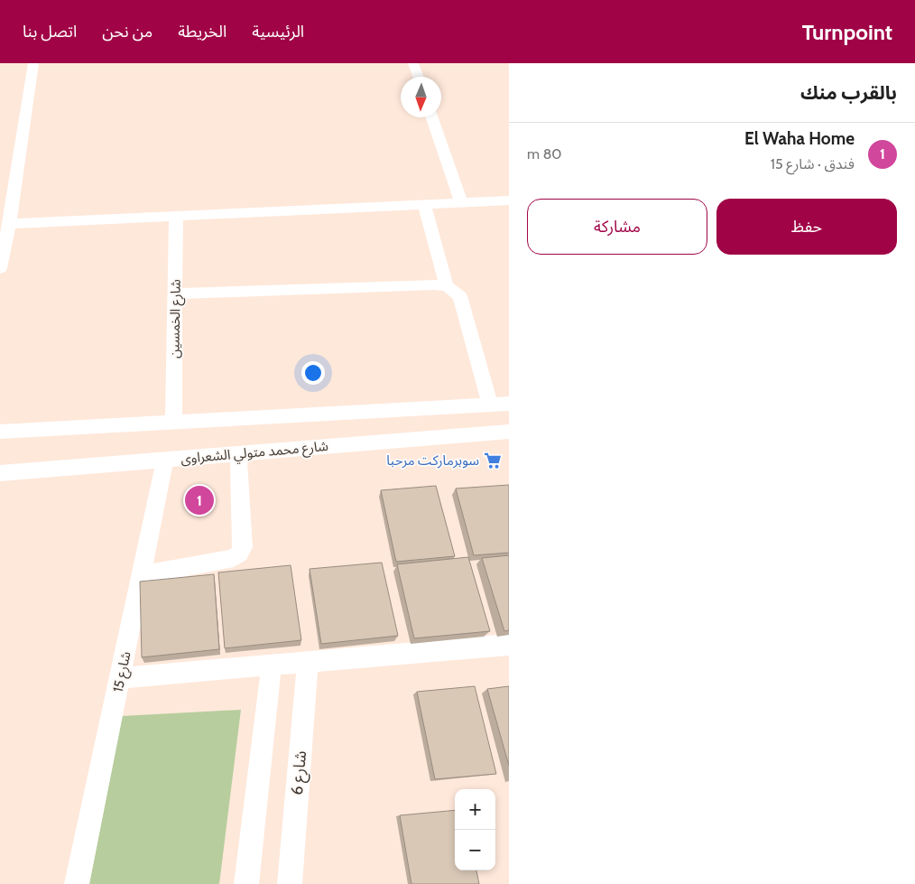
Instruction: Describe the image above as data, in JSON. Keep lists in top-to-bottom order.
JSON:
{
  "streets": {
    "street": [
      "شارع الخمسين",
      "شارع محمد متولي الشعراوى",
      "شارع 15",
      "شارع 6"
    ]
  },
  "crossings": [
    ["شارع محمد متولي الشعراوى", "شارع 15"]
  ],
  "places": {
    "supermarket": ["سوبرماركت مرحبا"]
  },
  "north": "bottom",
  "page": {
    "header": "Turnpoint",
    "nav": [
      "الرئيسية",
      "الخريطة",
      "من نحن",
      "اتصل بنا"
    ],
    "heading": "بالقرب منك",
    "list": [
      {
        "mark": "1",
        "name": "El Waha Home",
        "note": "فندق · شارع 15",
        "value": "80 m"
      }
    ],
    "buttons": ["حفظ", "مشاركة"],
    "pins": "1",
    "map_buttons": ["+", "−"]
  }
}
